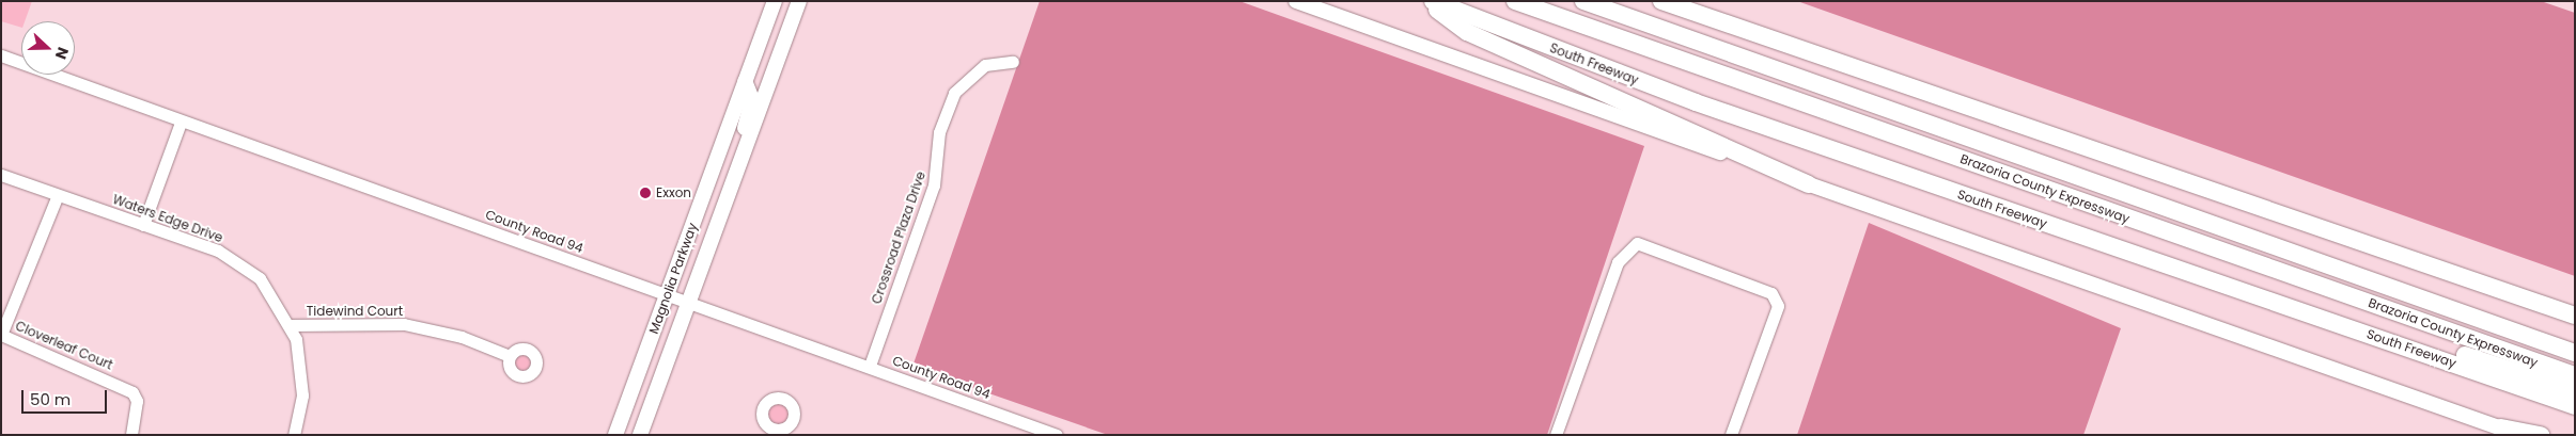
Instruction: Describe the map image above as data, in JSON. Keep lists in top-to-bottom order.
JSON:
{
  "streets": {
    "highway": ["South Freeway", "Brazoria County Expressway"],
    "main road": ["Magnolia Parkway"],
    "street": [
      "Waters Edge Drive",
      "County Road 94",
      "Crossroad Plaza Drive",
      "Tidewind Court",
      "Cloverleaf Court"
    ]
  },
  "crossings": [
    ["Waters Edge Drive", "Tidewind Court"],
    ["County Road 94", "Crossroad Plaza Drive"],
    ["County Road 94", "Magnolia Parkway"]
  ],
  "places": ["Exxon"],
  "scale_bar": "50 m",
  "north": "right"
}
